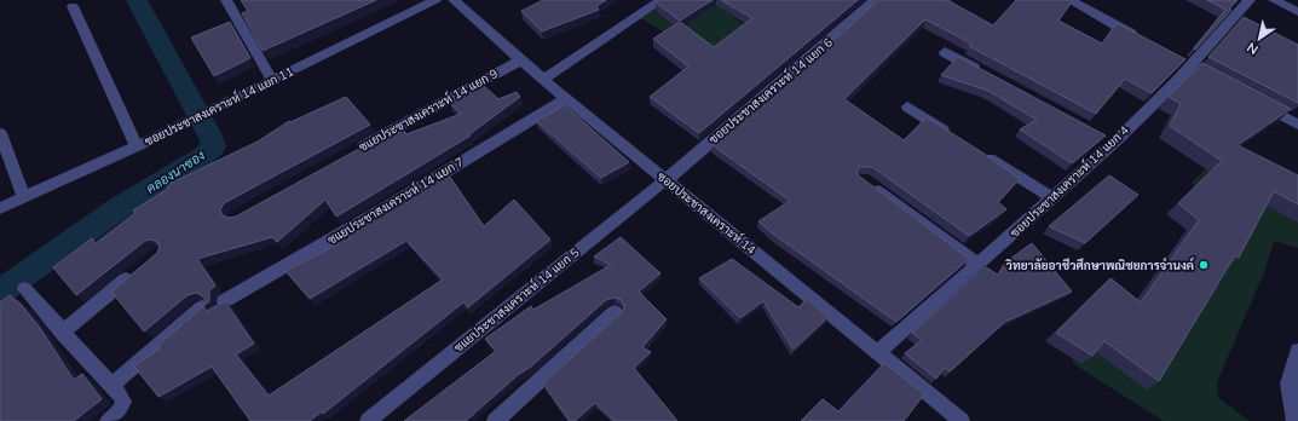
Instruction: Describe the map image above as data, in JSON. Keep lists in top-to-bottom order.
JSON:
{
  "streets": {
    "street": [
      "ซอยประชาสงเคราะห์ 14 แยก 6",
      "ซอยประชาสงเคราะห์ 14 แยก 11",
      "ซแยประชาสงเคราะห์ 14 แยก 9",
      "ซอยประชาสงเคราะห์ 14 แยก 4",
      "ซแยประชาสงเคราะห์ 14 แยก 7",
      "ซอยประชาสงเคราะห์ 14",
      "ซแยประชาสงเคราะห์ 14 แยก 5"
    ]
  },
  "crossings": [
    ["ซอยประชาสงเคราะห์ 14 แยก 6", "ซอยประชาสงเคราะห์ 14"],
    ["ซอยประชาสงเคราะห์ 14 แยก 6", "ซแยประชาสงเคราะห์ 14 แยก 5"],
    ["ซแยประชาสงเคราะห์ 14 แยก 9", "ซอยประชาสงเคราะห์ 14"],
    ["ซอยประชาสงเคราะห์ 14 แยก 4", "ซอยประชาสงเคราะห์ 14"],
    ["ซแยประชาสงเคราะห์ 14 แยก 7", "ซอยประชาสงเคราะห์ 14"],
    ["ซอยประชาสงเคราะห์ 14", "ซแยประชาสงเคราะห์ 14 แยก 5"]
  ],
  "water": ["คลองนาซอง"],
  "places": ["วิทยาลัยอาชีวศึกษาพณิชยการจำนงค์"],
  "north": "bottom left"
}
